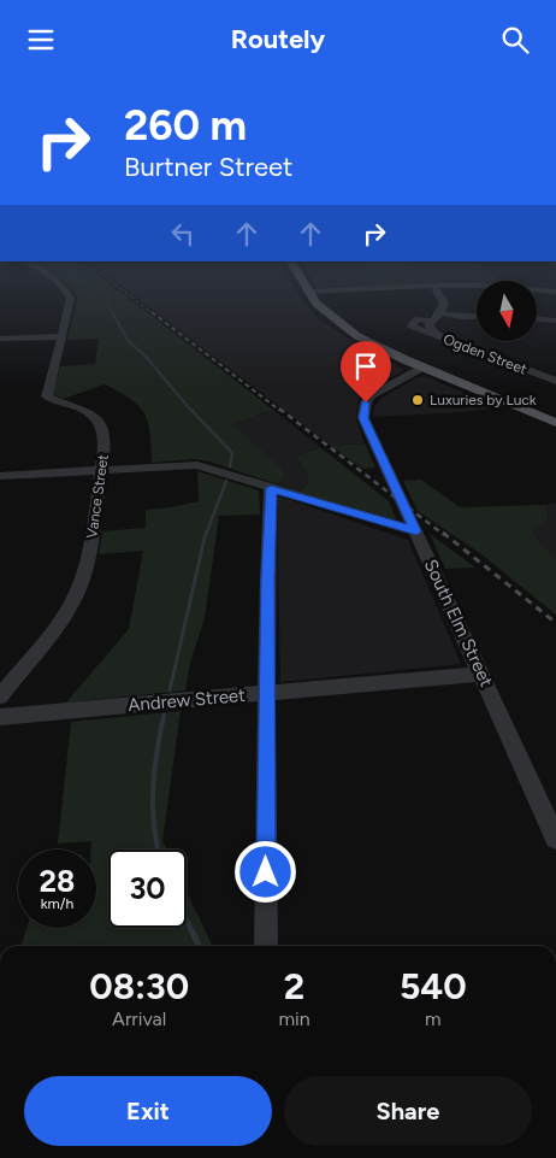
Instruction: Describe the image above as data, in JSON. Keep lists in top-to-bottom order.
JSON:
{
  "streets": {
    "street": [
      "Ogden Street",
      "Vance Street",
      "South Elm Street",
      "Andrew Street"
    ]
  },
  "crossings": [
    ["South Elm Street", "Andrew Street"]
  ],
  "places": ["Luxuries by Luck"],
  "north": "bottom",
  "page": {
    "header": "Routely",
    "turn": ["260 m", "Burtner Street"],
    "speed": "28 km/h",
    "limit": "30",
    "eta": [
      "08:30",
      "Arrival",
      "2",
      "min",
      "540",
      "m"
    ],
    "buttons": ["Exit", "Share"]
  }
}
